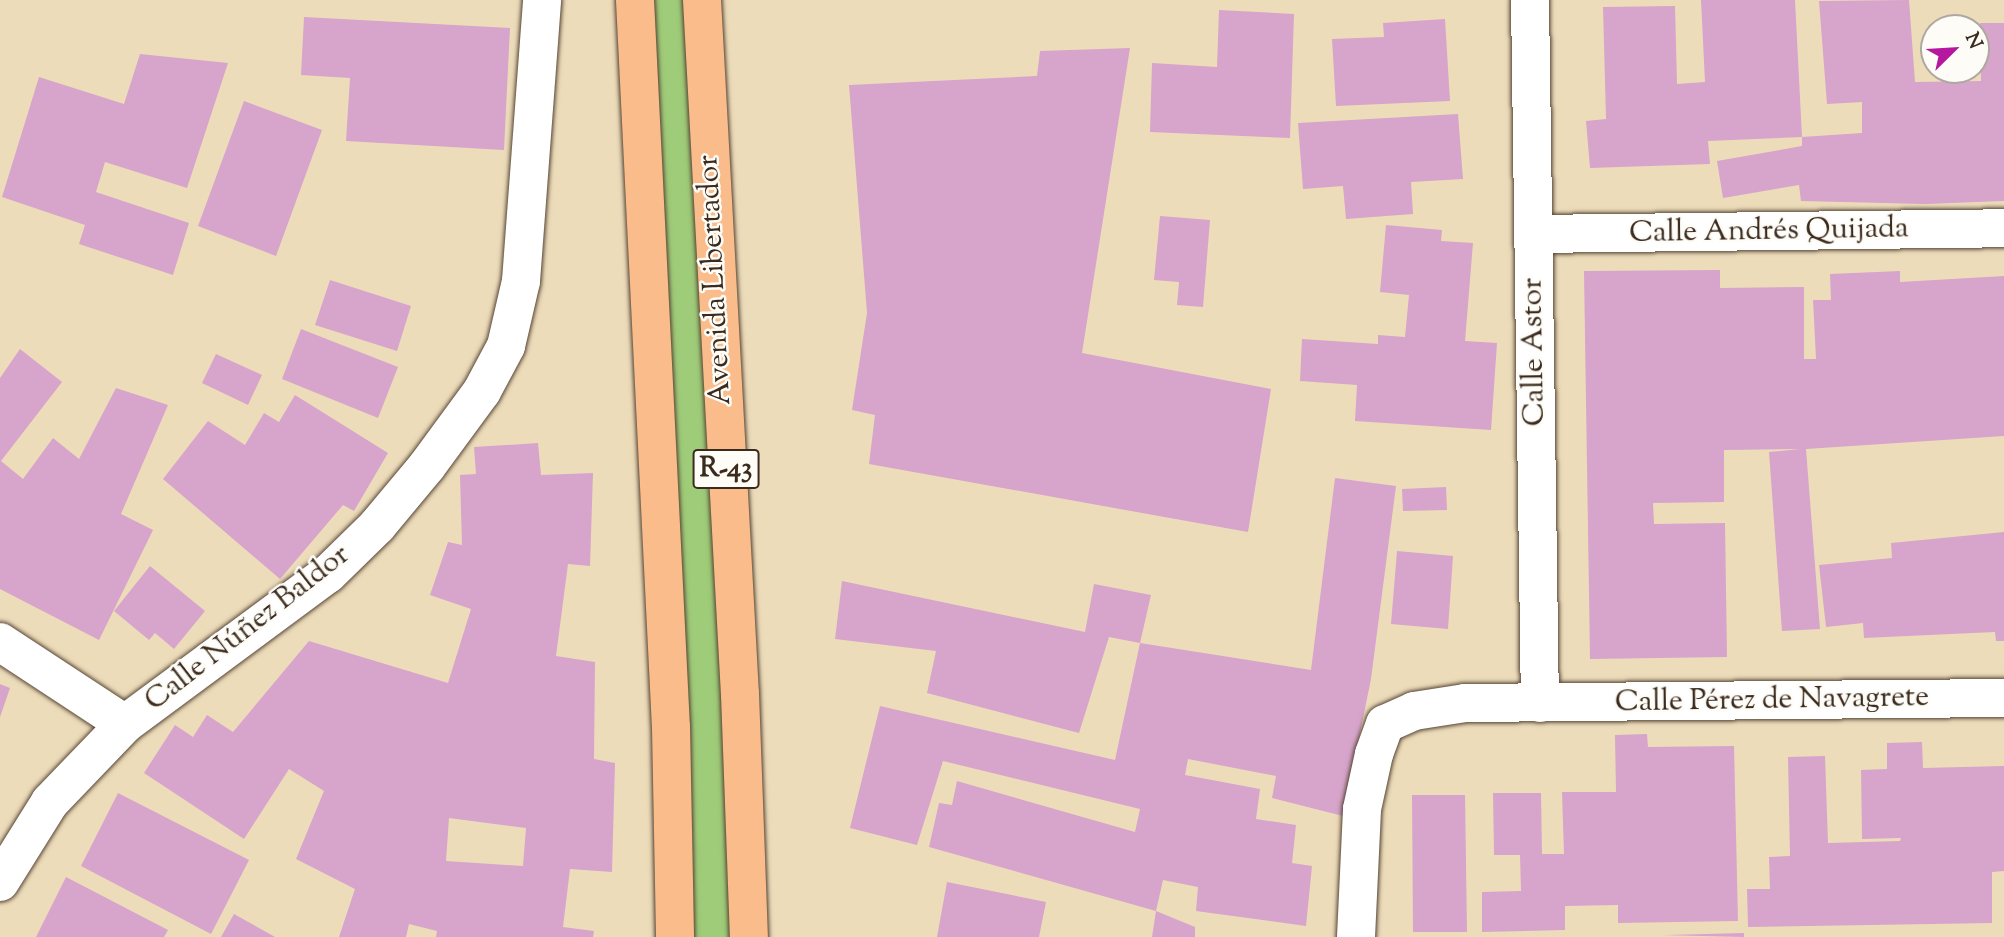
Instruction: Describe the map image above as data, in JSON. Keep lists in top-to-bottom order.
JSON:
{
  "streets": {
    "main road": ["Avenida Libertador", "R-43"],
    "street": [
      "Calle Andrés Quijada",
      "Calle Astor",
      "Calle Núñez Baldor",
      "Calle Pérez de Navagrete"
    ]
  },
  "crossings": [
    ["Calle Andrés Quijada", "Calle Astor"],
    ["Calle Astor", "Calle Pérez de Navagrete"]
  ],
  "north": "top right"
}
